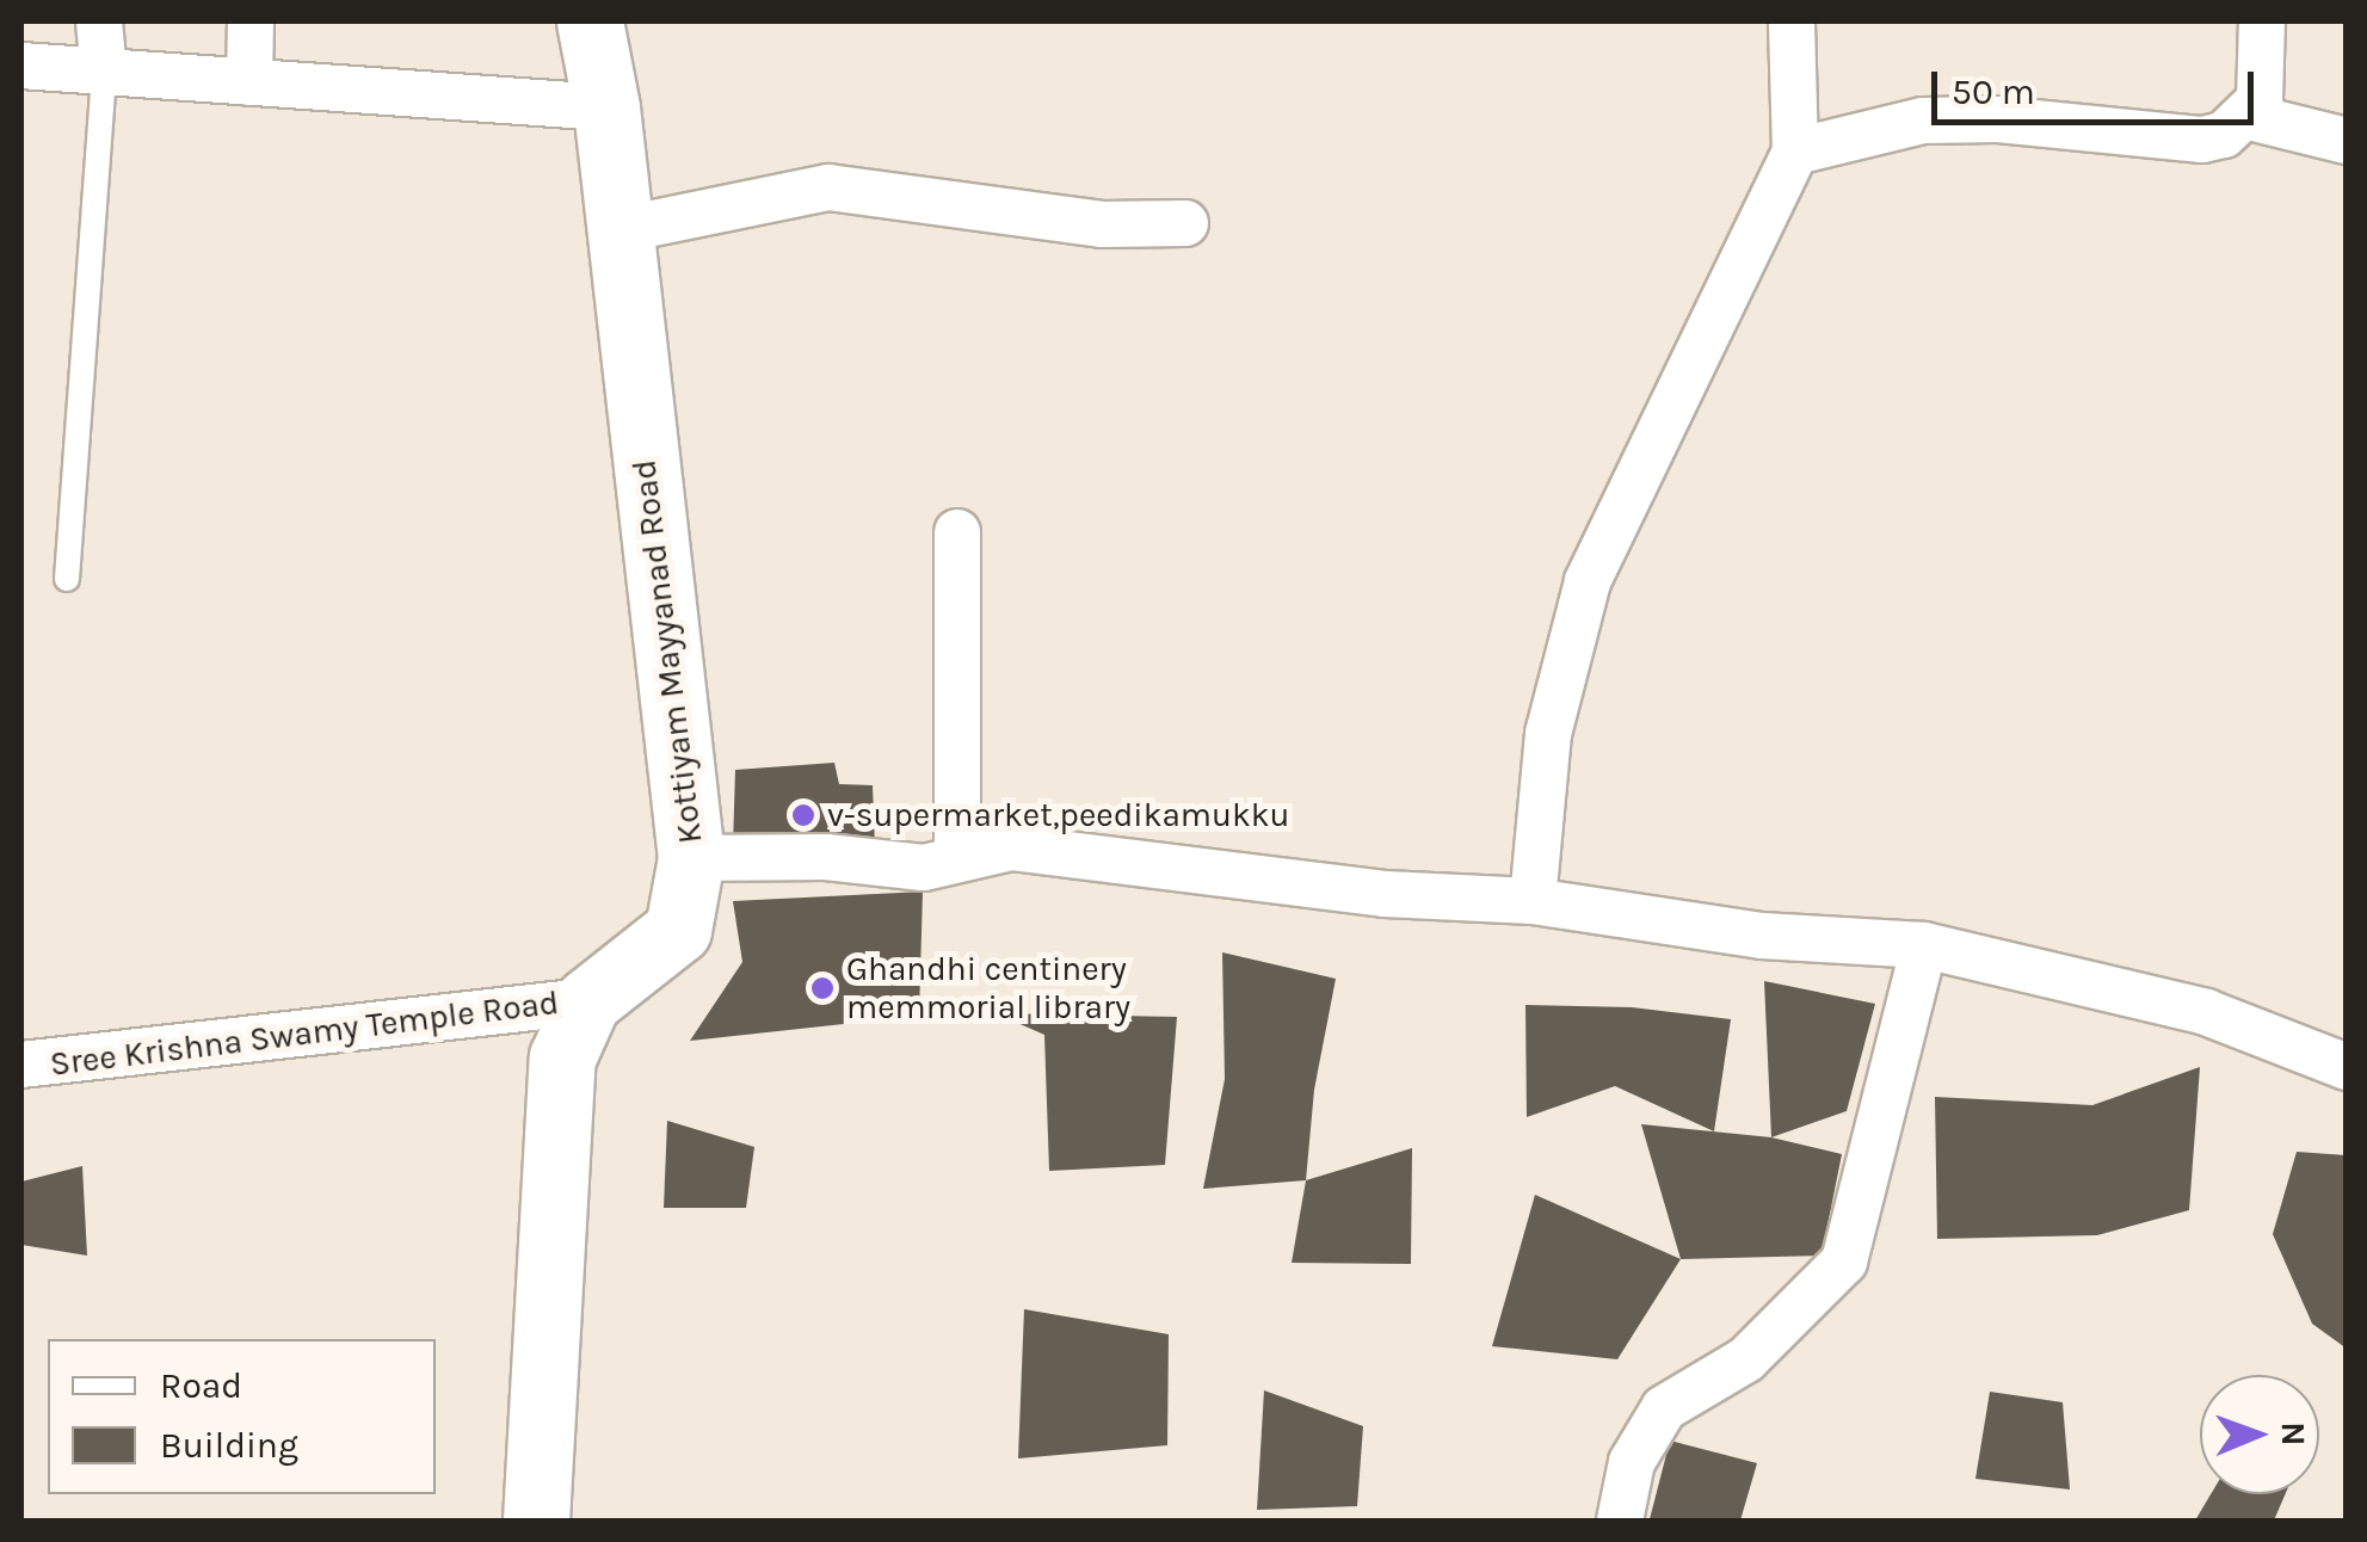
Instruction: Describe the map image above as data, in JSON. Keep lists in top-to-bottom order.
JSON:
{
  "streets": {
    "main road": ["Kottiyam Mayyanad Road"],
    "street": ["Sree Krishna Swamy Temple Road"]
  },
  "crossings": [
    ["Kottiyam Mayyanad Road", "Sree Krishna Swamy Temple Road"]
  ],
  "places": ["v-supermarket,peedikamukku", "Ghandhi centinery memmorial library"],
  "legend": ["Road", "Building"],
  "scale_bar": "50 m",
  "north": "right"
}
